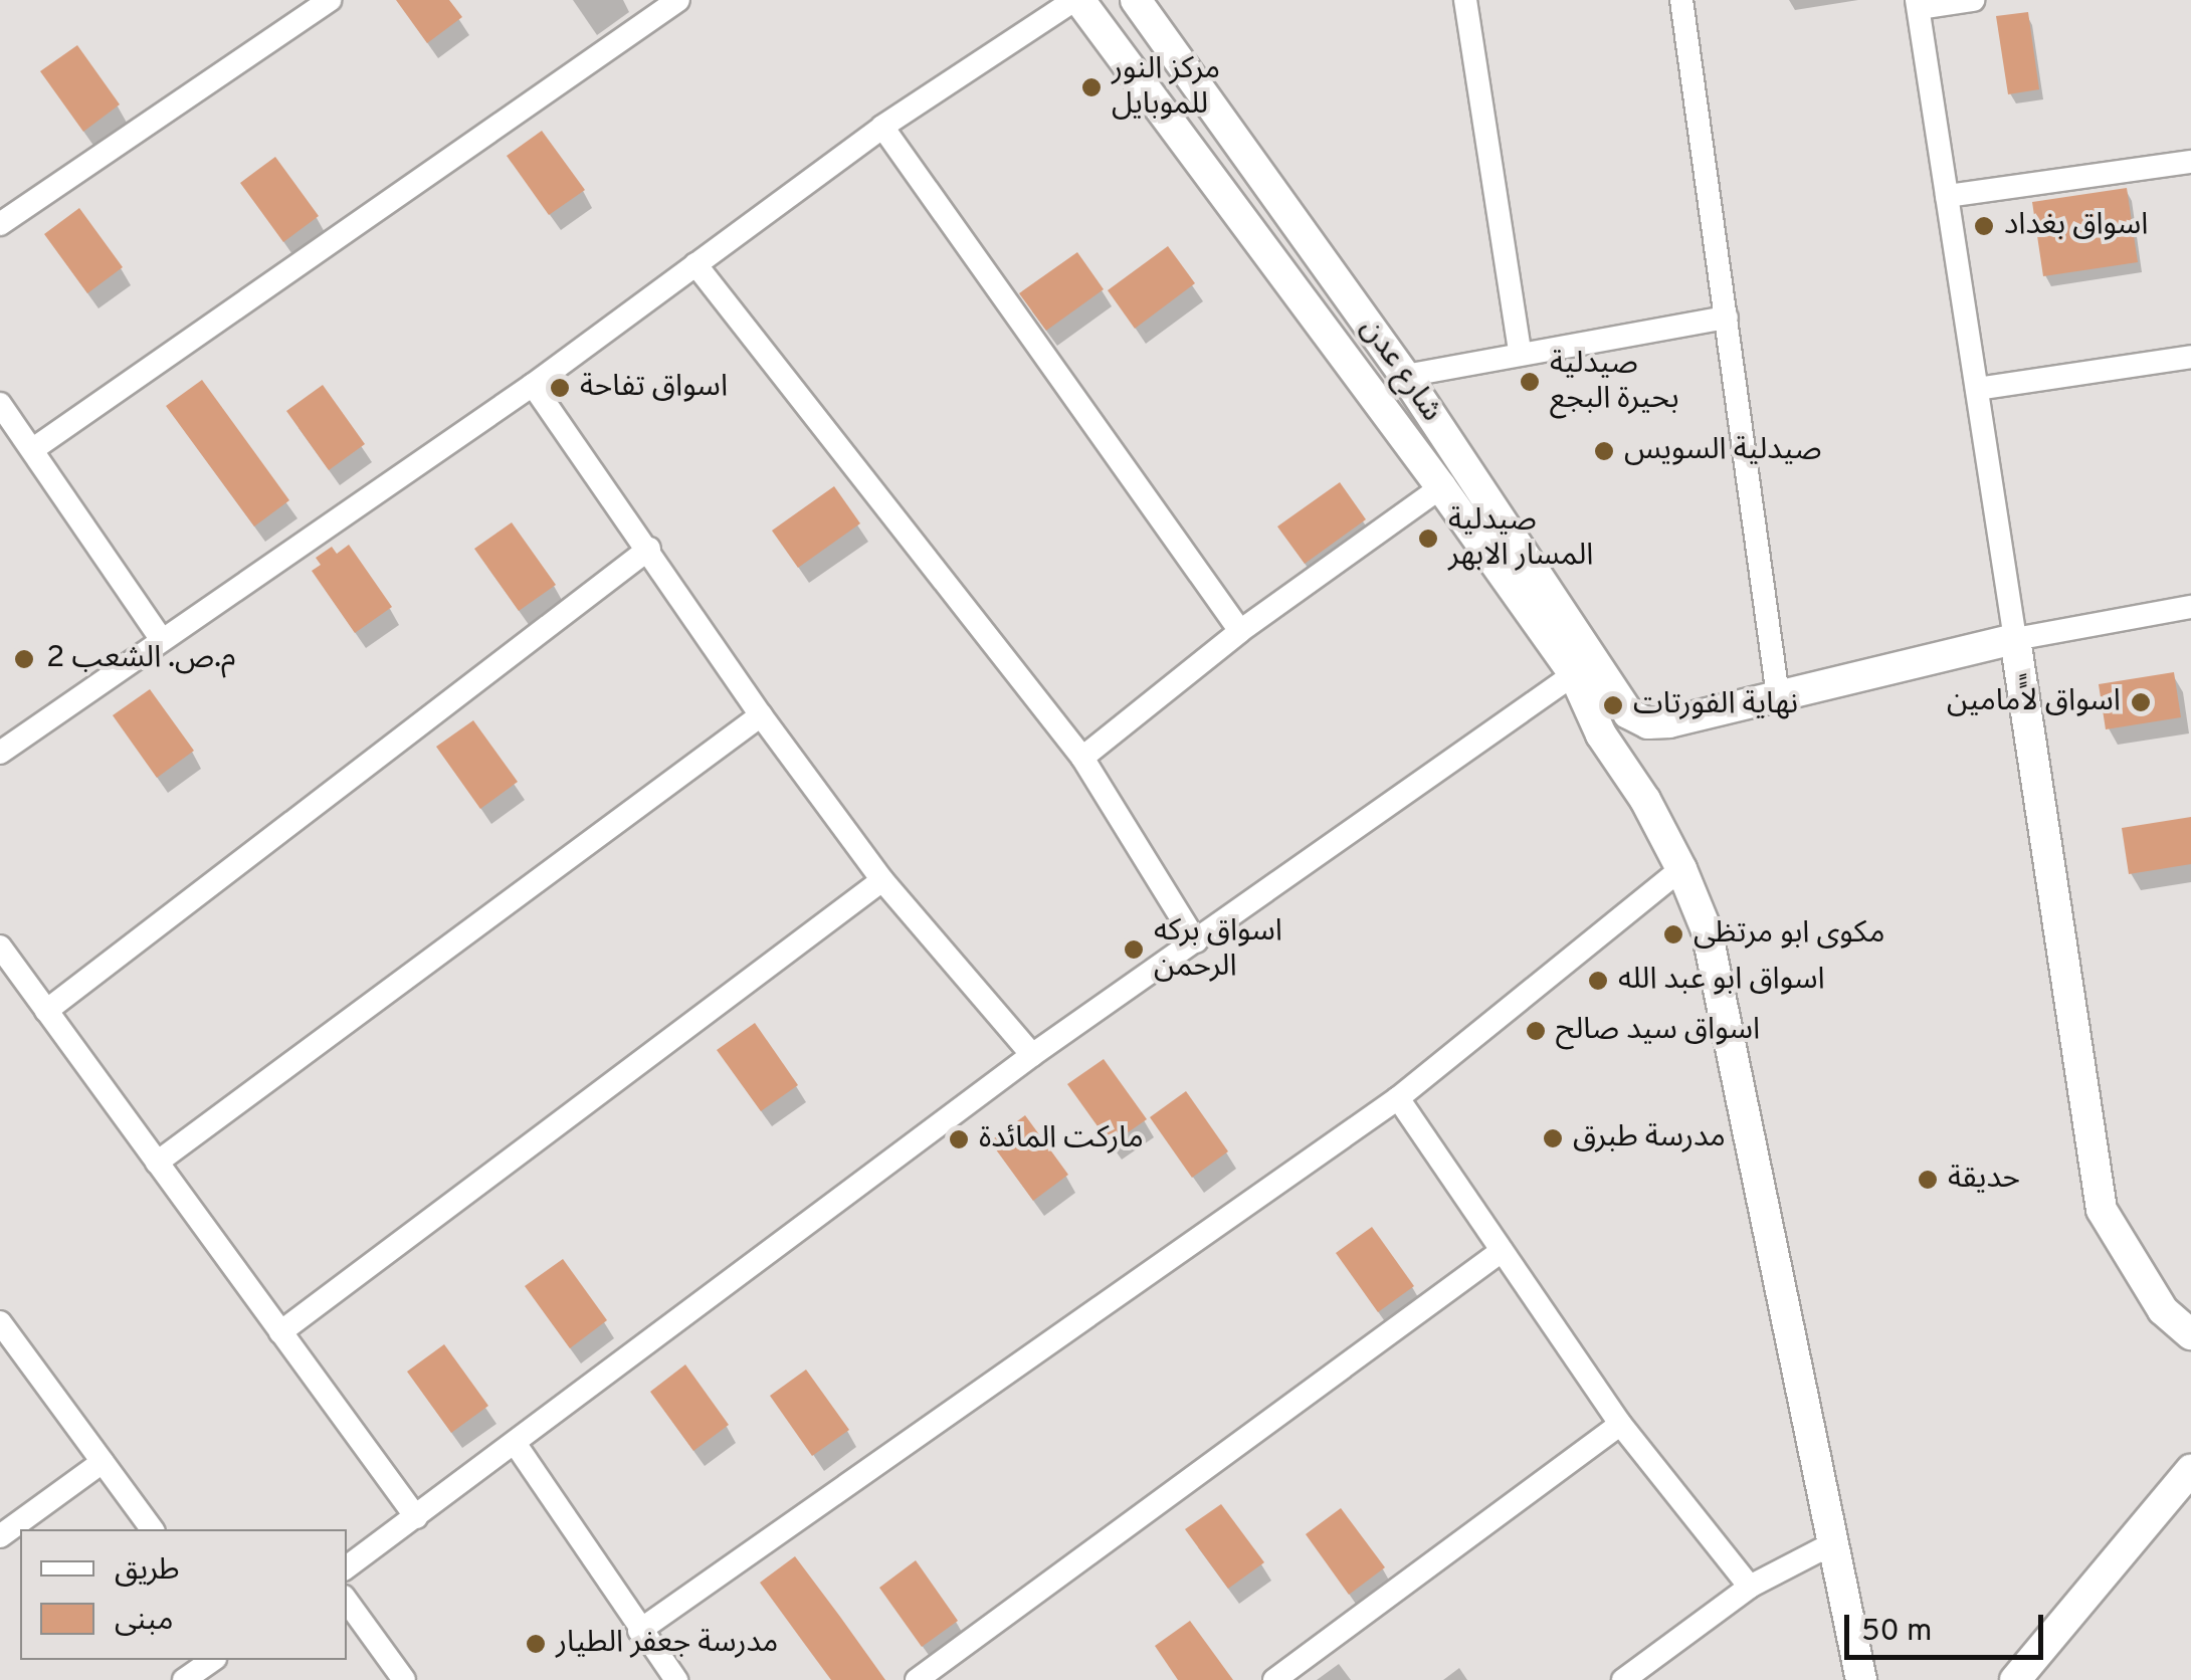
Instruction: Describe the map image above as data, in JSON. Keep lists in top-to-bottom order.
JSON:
{
  "streets": {
    "street": ["شارع عدن"]
  },
  "places": [
    "مركز النور للموبايل",
    "اسواق بغداد",
    "صيدلية بحيرة البجع",
    "اسواق تفاحة",
    "صيدلية السويس",
    "صيدلية المسار الابهر",
    "م.ص. الشعب 2",
    "اسواق لاًًمامين",
    "نهاية الفورتات",
    "مكوى ابو مرتظى",
    "اسواق بركه الرحمن",
    "اسواق ابو عبد الله",
    "اسواق سيد صالح",
    "مدرسة طبرق",
    "ماركت المائدة",
    "حديقة",
    "مدرسة جعفر الطيار"
  ],
  "legend": ["طريق", "مبنى"],
  "scale_bar": "50 m"
}
